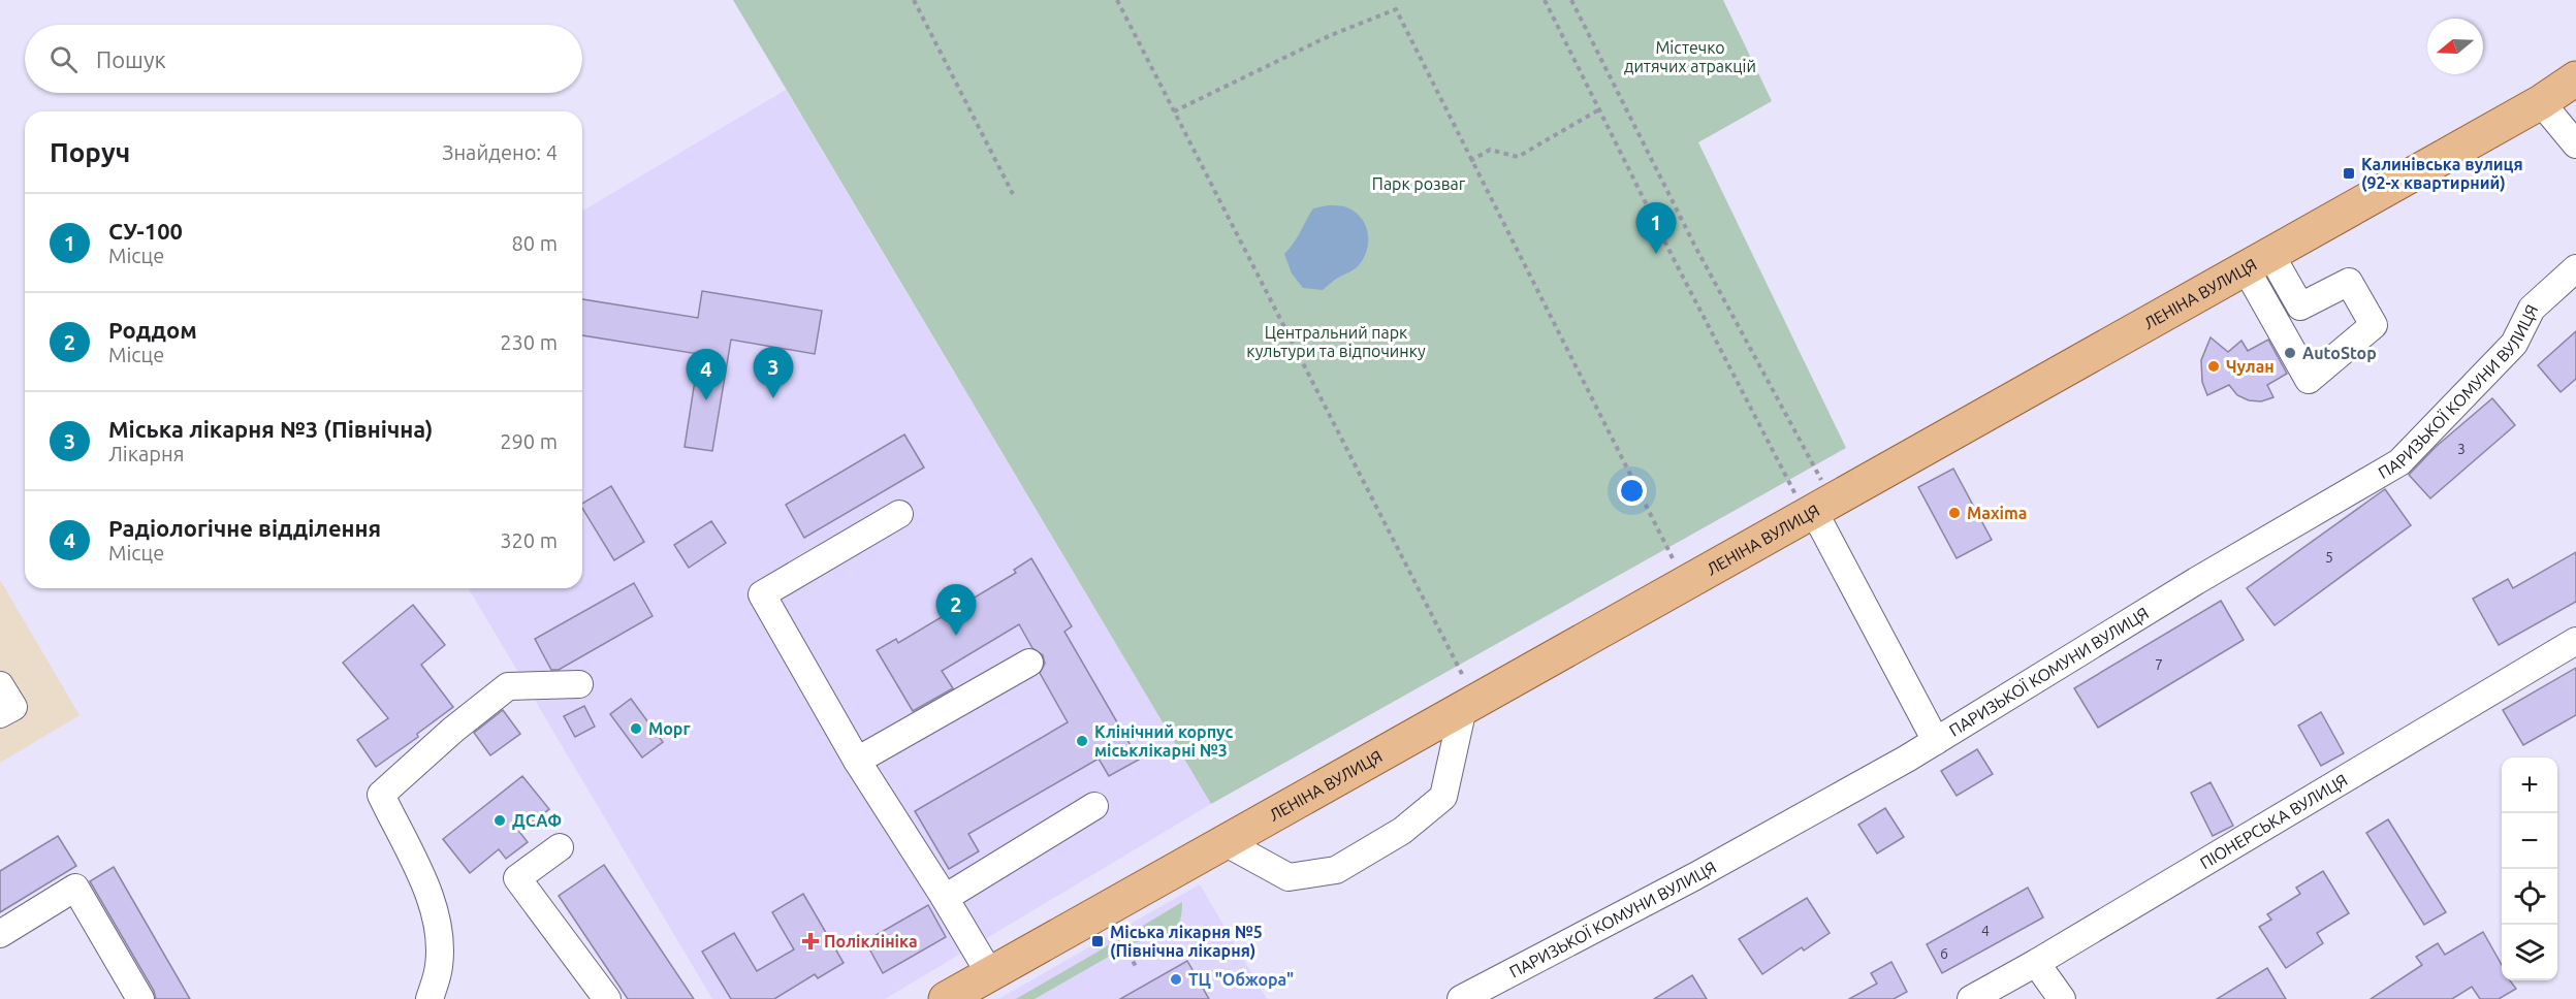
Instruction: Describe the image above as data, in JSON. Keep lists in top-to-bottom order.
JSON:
{
  "streets": {
    "main road": ["ЛЕНІНА ВУЛИЦЯ"],
    "street": ["ПАРИЗЬКОЇ КОМУНИ ВУЛИЦЯ", "ПІОНЕРСЬКА ВУЛИЦЯ"]
  },
  "parks": ["Містечко дитячих атракцій", "Парк розваг", "Центральний парк культури та відпочинку"],
  "places": {
    "transit": ["Калинівська вулиця (92-х квартирний)", "Міська лікарня №5 (Північна лікарня)"],
    "other": [
      "AutoStop",
      "Чулан",
      "Maxima",
      "Морг",
      "Клінічний корпус міськлікарні №3",
      "ДСАФ",
      "ТЦ \"Обжора\""
    ],
    "health": ["Поліклініка"]
  },
  "house_numbers": [
    "3",
    "5",
    "7",
    "4",
    "6"
  ],
  "north": "left",
  "page": {
    "search": "Пошук",
    "heading": ["Поруч", "Знайдено: 4"],
    "list": [
      {
        "mark": "1",
        "name": "СУ-100",
        "note": "Місце",
        "value": "80 m"
      },
      {
        "mark": "2",
        "name": "Роддом",
        "note": "Місце",
        "value": "230 m"
      },
      {
        "mark": "3",
        "name": "Міська лікарня №3 (Північна)",
        "note": "Лікарня",
        "value": "290 m"
      },
      {
        "mark": "4",
        "name": "Радіологічне відділення",
        "note": "Місце",
        "value": "320 m"
      }
    ],
    "pins": [
      "1",
      "3",
      "4",
      "2"
    ],
    "map_buttons": ["+", "−"]
  }
}
